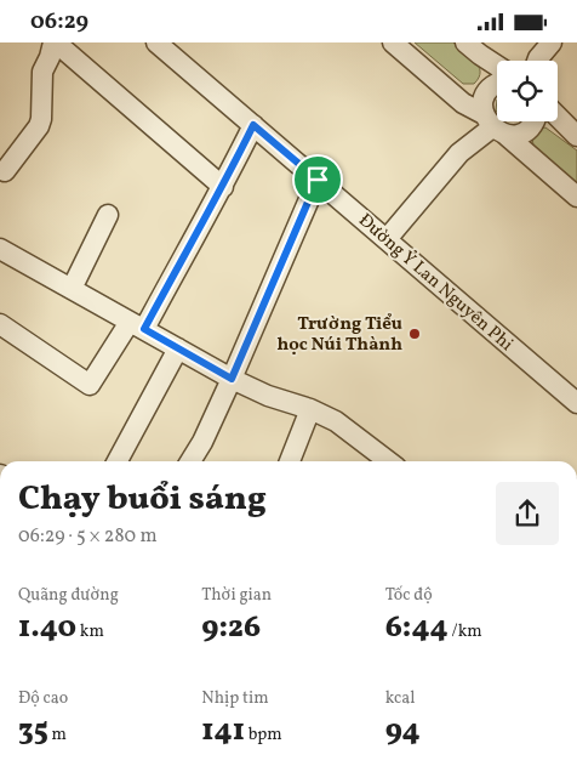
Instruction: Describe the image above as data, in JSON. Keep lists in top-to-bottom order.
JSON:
{
  "streets": {
    "street": ["Đường Ỷ Lan Nguyên Phi"]
  },
  "places": ["Trường Tiểu học Núi Thành"],
  "page": {
    "status": "06:29",
    "heading": ["Chạy buổi sáng", "06:29 · 5 × 280 m"],
    "stats": [
      ["Quãng đường", "1.40 km"],
      ["Thời gian", "9:26"],
      ["Tốc độ", "6:44 /km"],
      ["Độ cao", "35 m"],
      ["Nhịp tim", "141 bpm"],
      ["kcal", "94"]
    ]
  }
}
